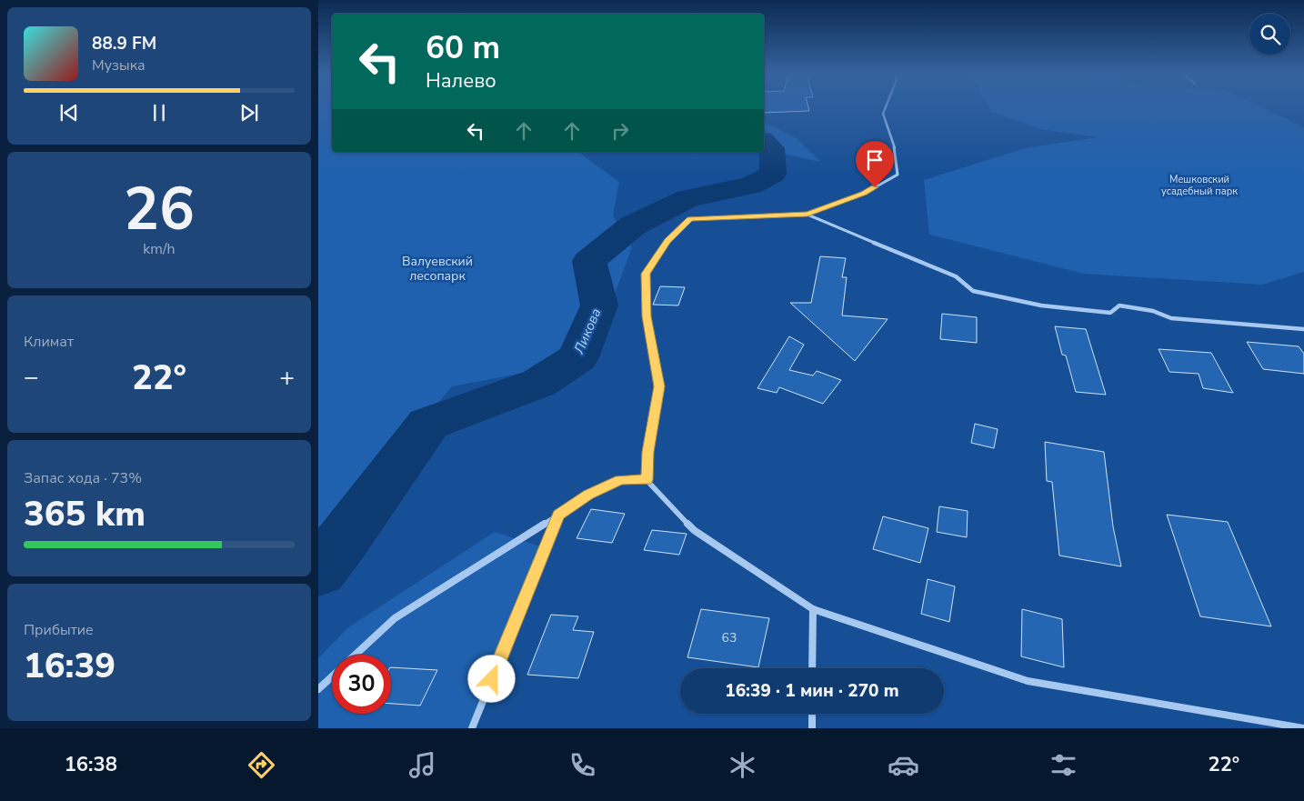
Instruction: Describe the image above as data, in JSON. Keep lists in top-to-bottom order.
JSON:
{
  "water": ["Ликова"],
  "parks": ["Мешковский усадебный парк", "Валуевский лесопарк"],
  "house_numbers": ["63"],
  "page": {
    "turn": ["60 m", "Налево"],
    "song": ["88.9 FM", "Музыка"],
    "tile": [
      ["26", "km/h"],
      "Климат",
      ["Запас хода · 73%", "365 km"],
      ["Прибытие", "16:39"]
    ],
    "heat": ["−", "22°", "+"],
    "limit": "30",
    "trip": "16:39 · 1 мин · 270 m",
    "tabs": ["16:38", "22°"]
  }
}
